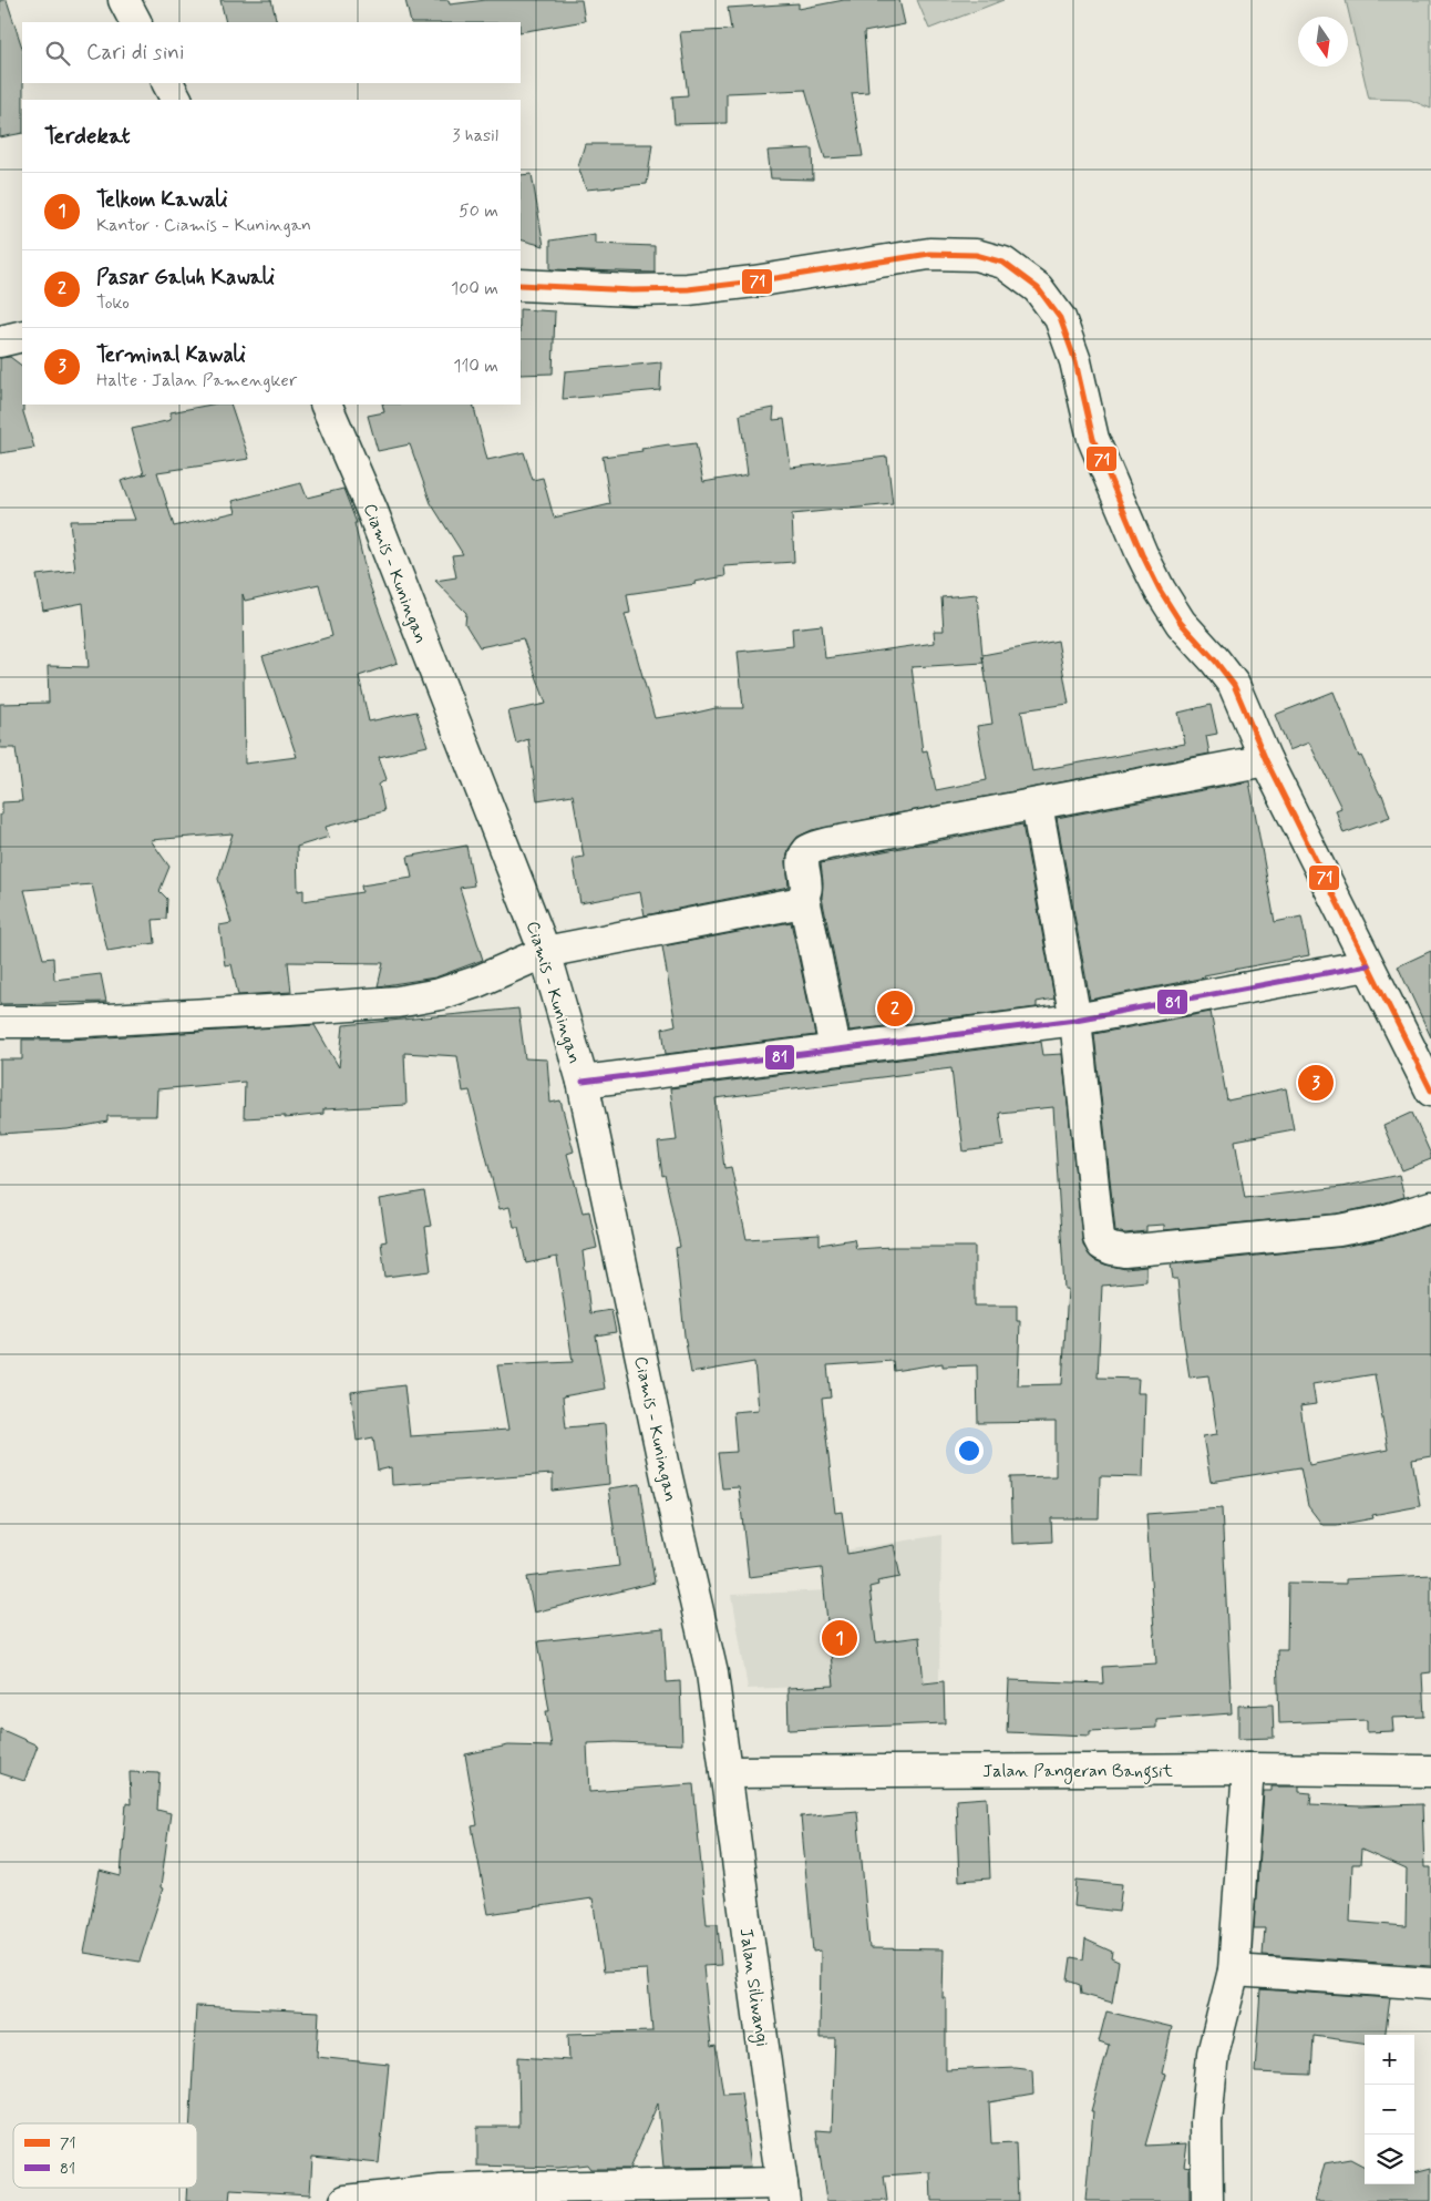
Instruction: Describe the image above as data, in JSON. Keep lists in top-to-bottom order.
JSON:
{
  "streets": {
    "main road": ["Ciamis - Kuningan", "Jalan Pangeran Bangsit", "Jalan Siliwangi"]
  },
  "crossings": [
    ["Ciamis - Kuningan", "Jalan Pangeran Bangsit"],
    ["Ciamis - Kuningan", "Jalan Siliwangi"],
    ["Jalan Pangeran Bangsit", "Jalan Siliwangi"]
  ],
  "lines": ["transit line 71", "transit line 81"],
  "legend": ["71", "81"],
  "north": "bottom",
  "page": {
    "search": "Cari di sini",
    "heading": ["Terdekat", "3 hasil"],
    "list": [
      {
        "mark": "1",
        "name": "Telkom Kawali",
        "note": "Kantor · Ciamis - Kuningan",
        "value": "50 m"
      },
      {
        "mark": "2",
        "name": "Pasar Galuh Kawali",
        "note": "Toko",
        "value": "100 m"
      },
      {
        "mark": "3",
        "name": "Terminal Kawali",
        "note": "Halte · Jalan Pamengker",
        "value": "110 m"
      }
    ],
    "pins": ["2", "3", "1"],
    "map_buttons": ["+", "−"]
  }
}
